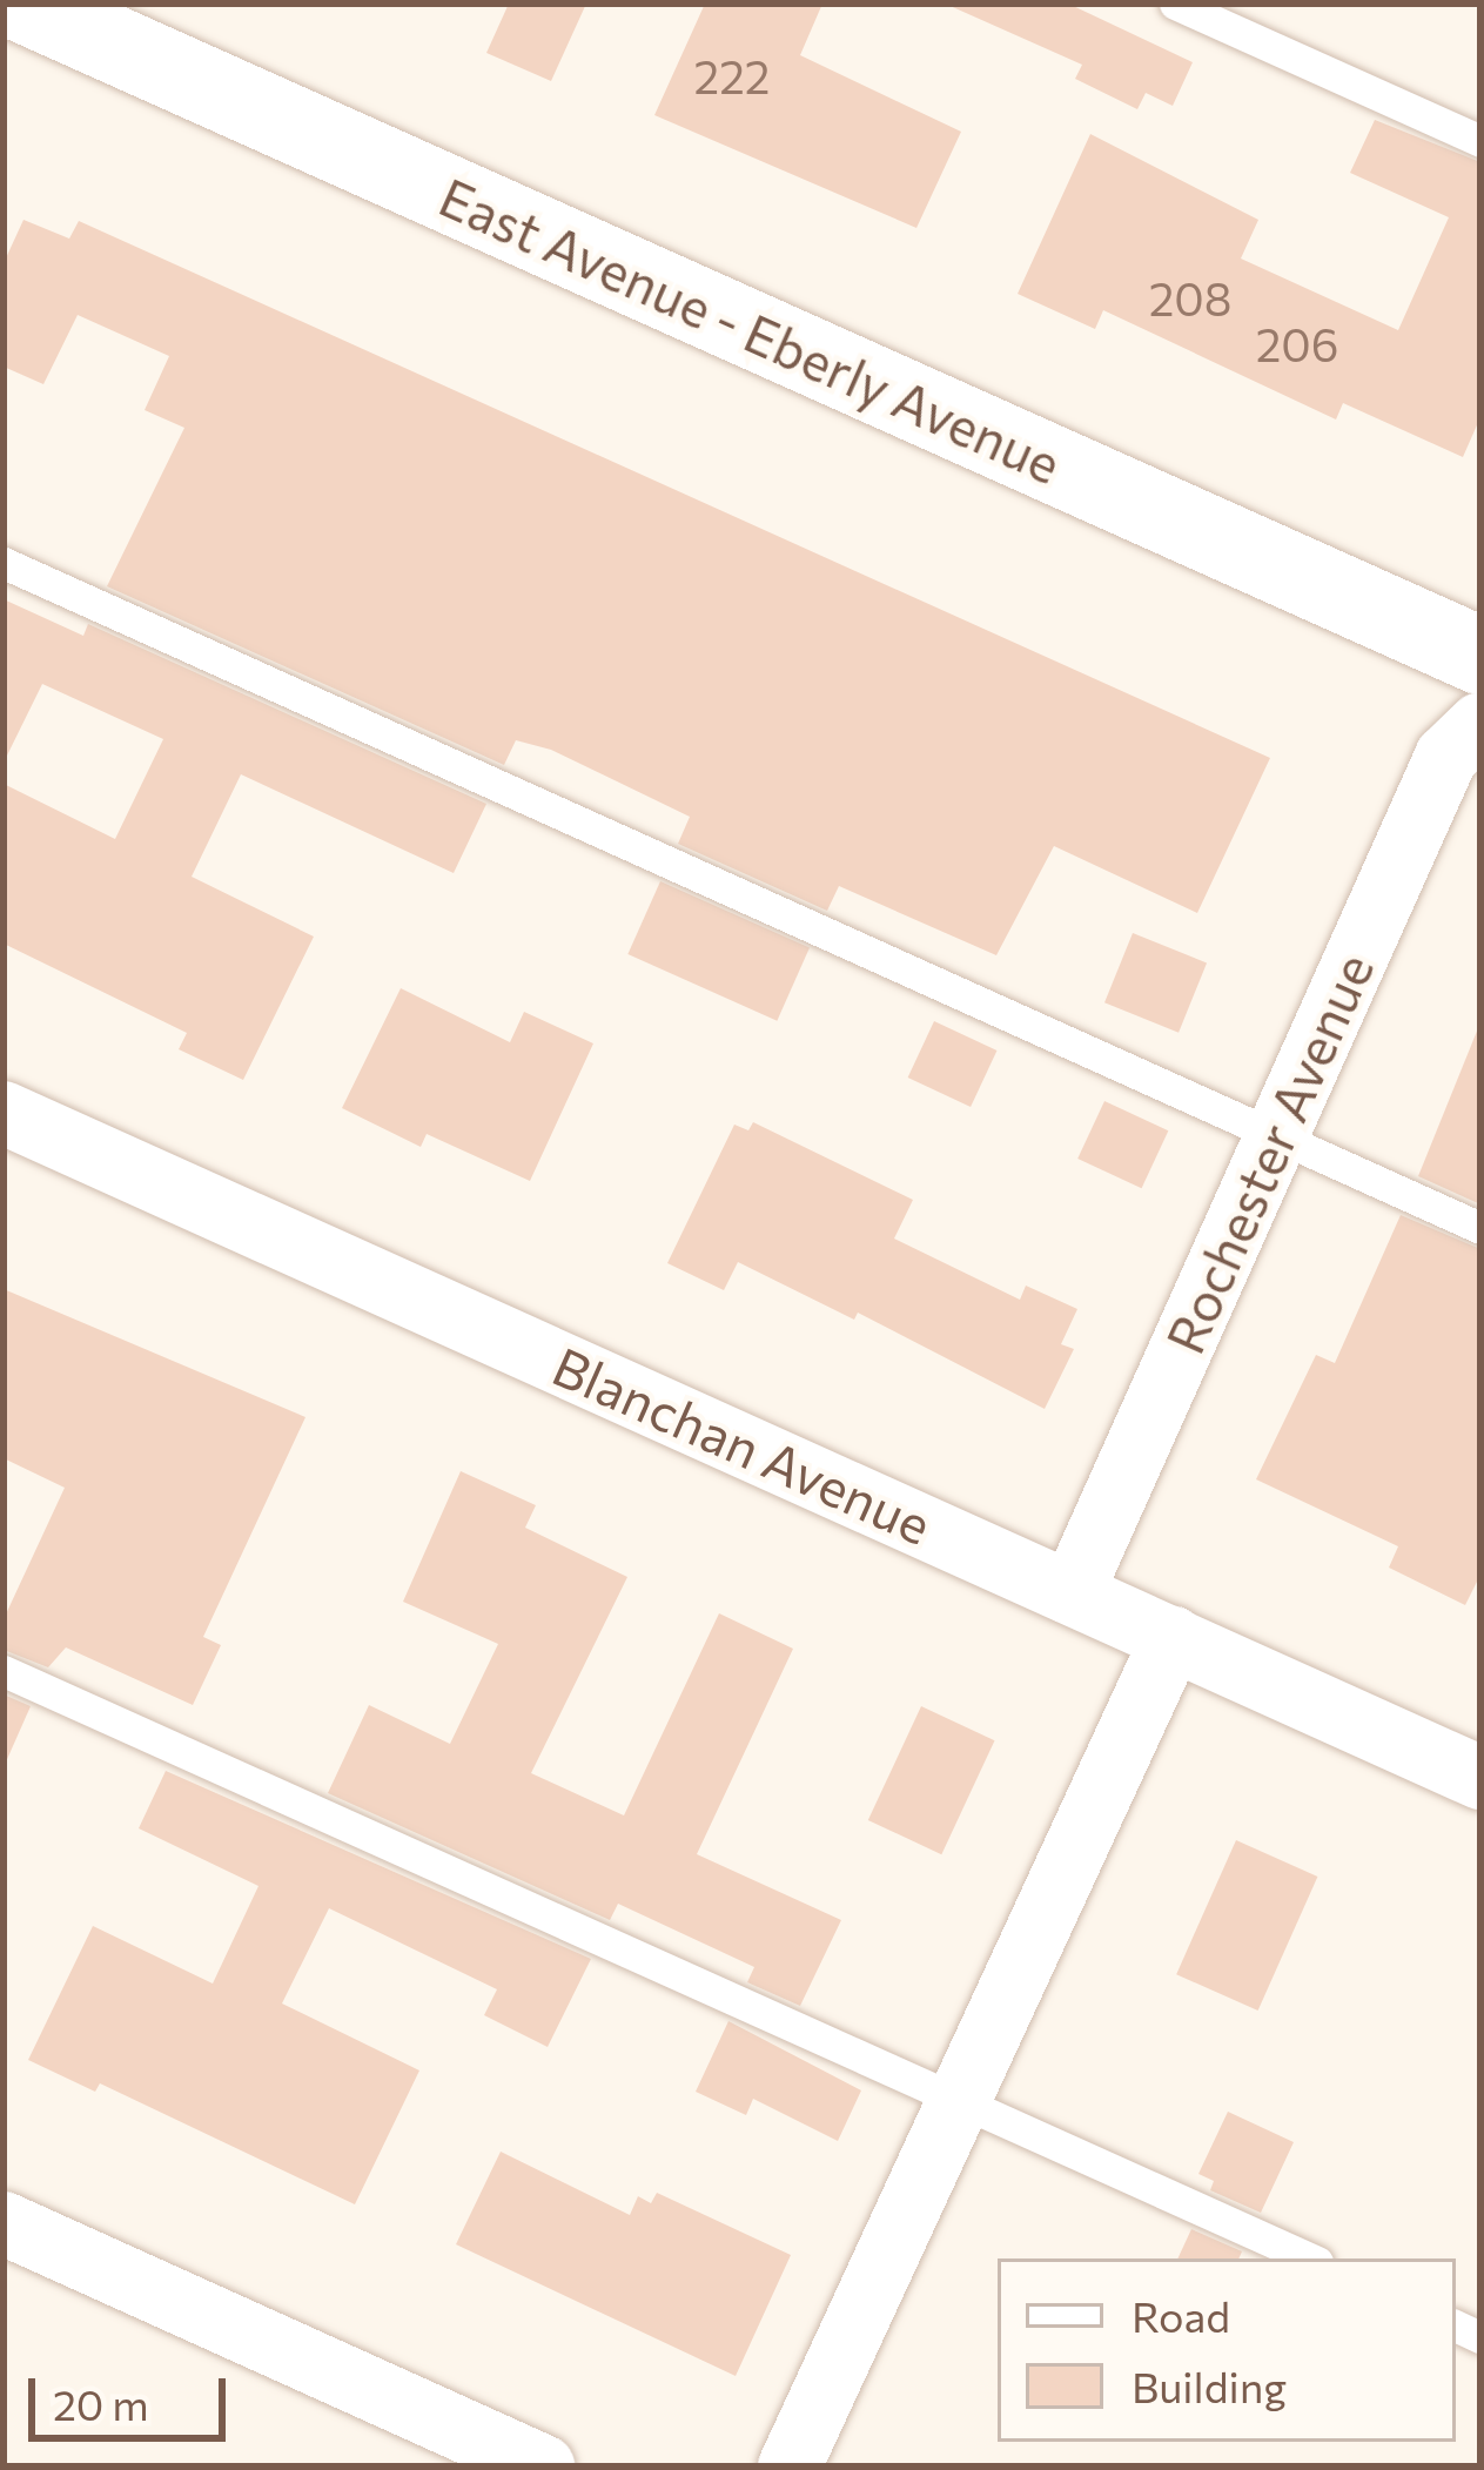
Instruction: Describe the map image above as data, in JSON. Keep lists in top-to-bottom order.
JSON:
{
  "streets": {
    "main road": ["East Avenue - Eberly Avenue"],
    "street": ["Rochester Avenue", "Blanchan Avenue"]
  },
  "crossings": [
    ["Rochester Avenue", "Blanchan Avenue"]
  ],
  "house_numbers": ["222", "208", "206"],
  "legend": ["Road", "Building"],
  "scale_bar": "20 m"
}
